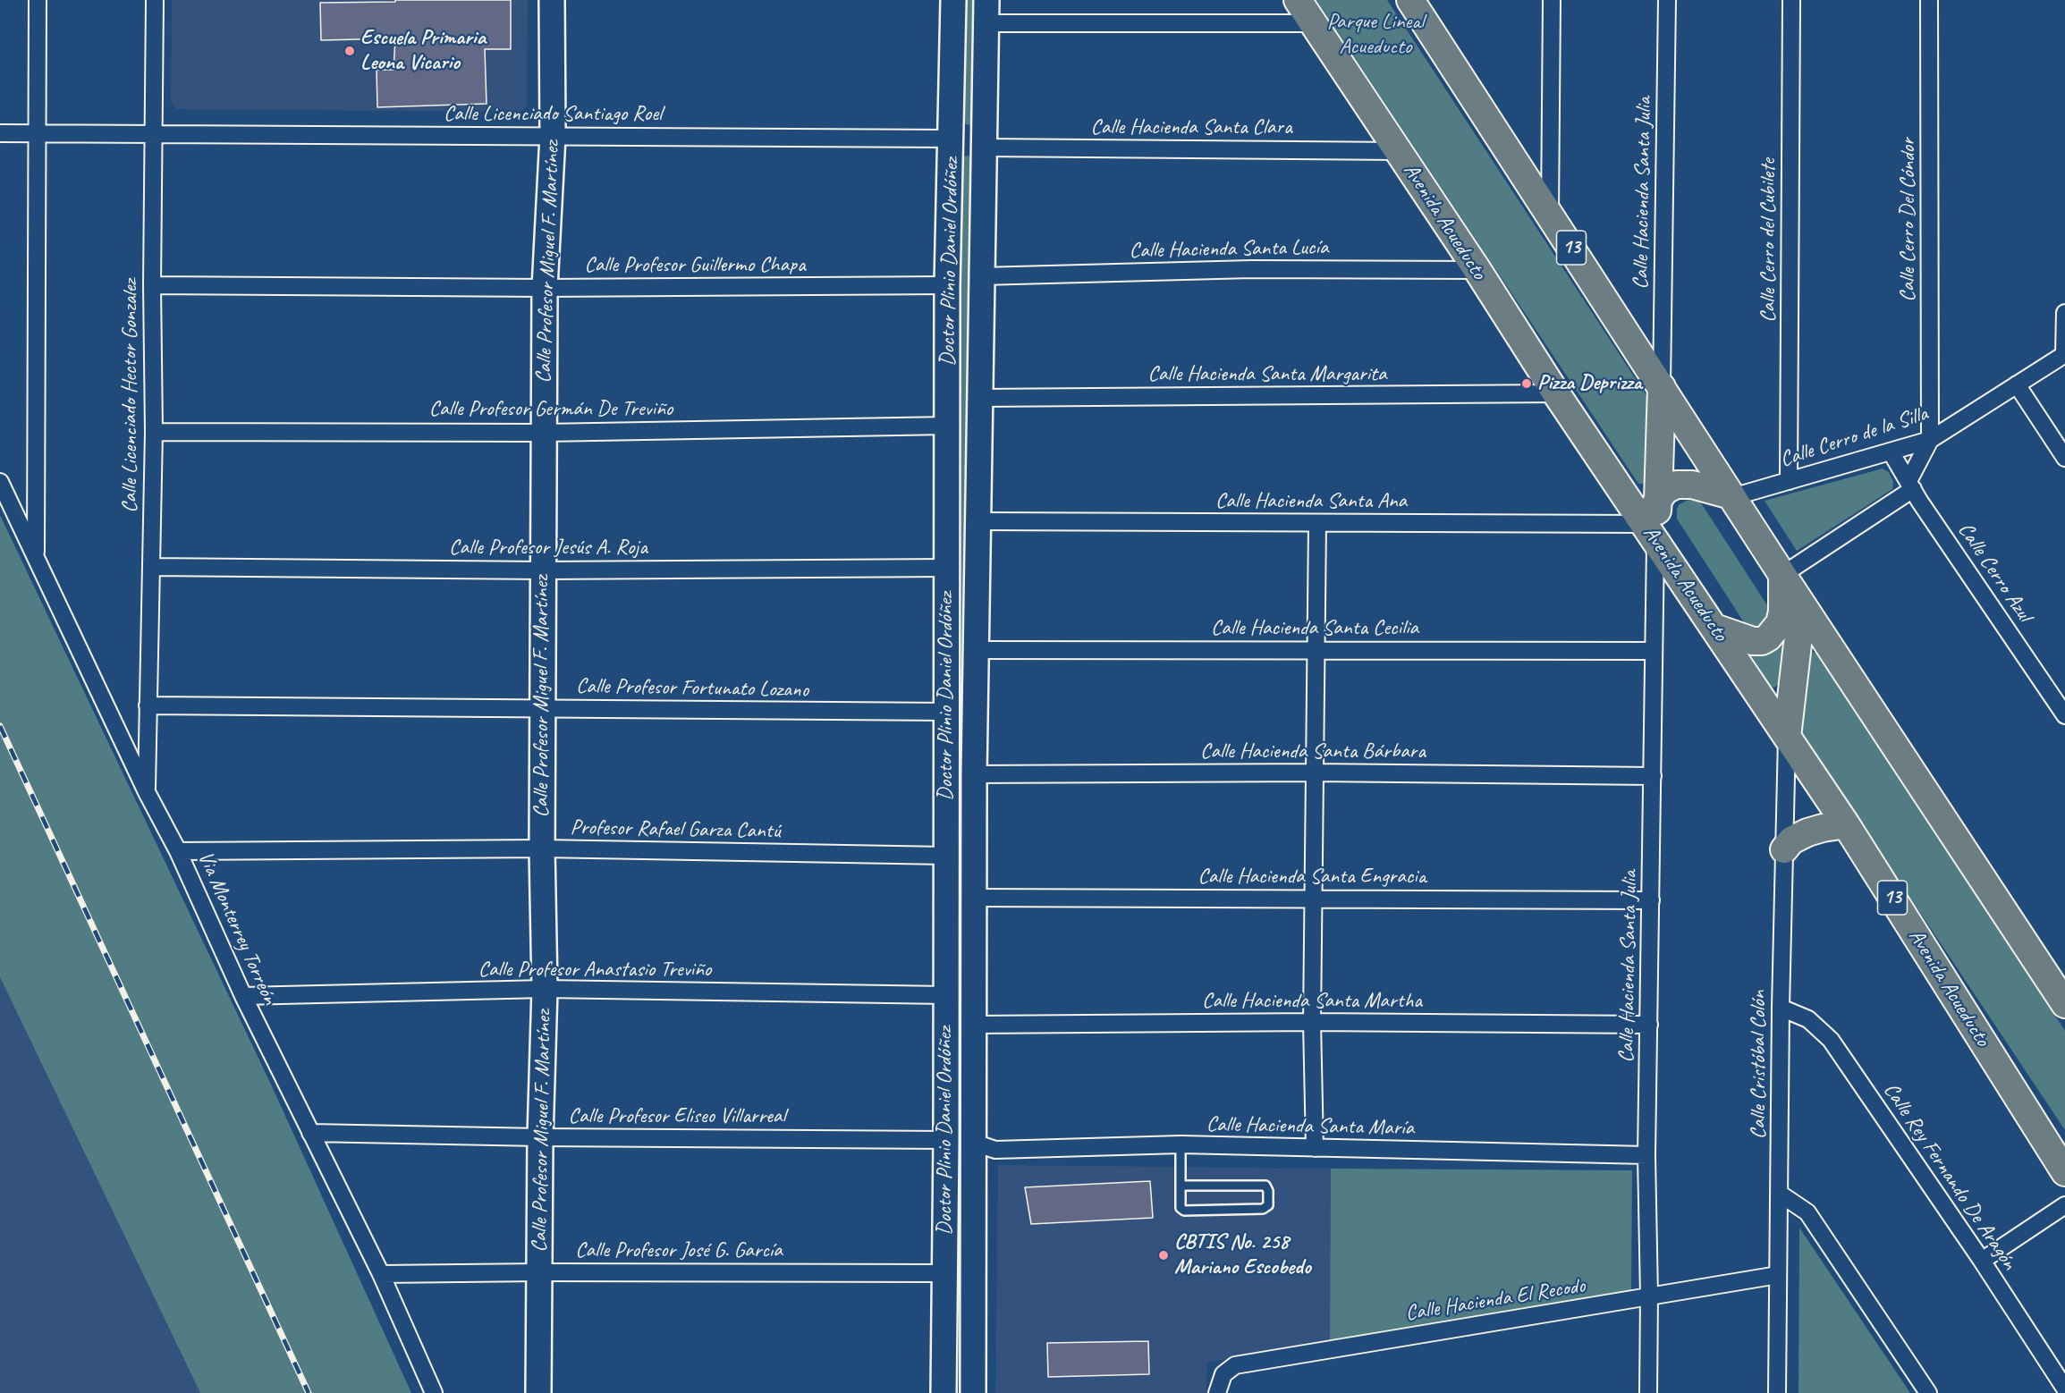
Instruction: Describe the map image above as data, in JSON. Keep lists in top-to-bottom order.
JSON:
{
  "streets": {
    "main road": ["Avenida Acueducto", "13"],
    "street": [
      "Calle Licenciado Santiago Roel",
      "Calle Hacienda Santa Clara",
      "Calle Hacienda Santa Julia",
      "Calle Cerro Del Cóndor",
      "Calle Cerro del Cubilete",
      "Calle Hacienda Santa Lucía",
      "Calle Profesor Miguel F. Martínez",
      "Doctor Plinio Daniel Ordóñez",
      "Calle Profesor Guillermo Chapa",
      "Calle Hacienda Santa Margarita",
      "Calle Licenciado Hector Gonzalez",
      "Calle Profesor Germán De Treviño",
      "Calle Cerro de la Silla",
      "Calle Hacienda Santa Ana",
      "Calle Profesor Jesús A. Roja",
      "Calle Cerro Azul",
      "Calle Hacienda Santa Cecilia",
      "Calle Profesor Fortunato Lozano",
      "Calle Hacienda Santa Bárbara",
      "Profesor Rafael Garza Cantú",
      "Calle Hacienda Santa Engracia",
      "Via Monterrey Torreón",
      "Calle Profesor Anastasio Treviño",
      "Calle Hacienda Santa Martha",
      "Calle Cristóbal Colón",
      "Calle Profesor Eliseo Villarreal",
      "Calle Hacienda Santa María",
      "Calle Rey Fernando De Aragón",
      "Calle Profesor José G. García",
      "Calle Hacienda El Recodo"
    ]
  },
  "crossings": [
    ["Calle Licenciado Santiago Roel", "Calle Profesor Miguel F. Martínez"],
    ["Calle Licenciado Santiago Roel", "Doctor Plinio Daniel Ordóñez"],
    ["Calle Licenciado Santiago Roel", "Calle Licenciado Hector Gonzalez"],
    ["Calle Hacienda Santa Clara", "Avenida Acueducto"],
    ["Calle Hacienda Santa Clara", "Doctor Plinio Daniel Ordóñez"],
    ["Calle Hacienda Santa Julia", "Avenida Acueducto"],
    ["Calle Hacienda Santa Julia", "13"],
    ["Calle Hacienda Santa Julia", "Calle Hacienda Santa Ana"],
    ["Calle Hacienda Santa Julia", "Calle Hacienda Santa Cecilia"],
    ["Calle Hacienda Santa Julia", "Calle Hacienda Santa Bárbara"],
    ["Calle Hacienda Santa Julia", "Calle Hacienda Santa Engracia"],
    ["Calle Hacienda Santa Julia", "Calle Hacienda Santa Martha"],
    ["Calle Hacienda Santa Julia", "Calle Hacienda Santa María"],
    ["Calle Hacienda Santa Julia", "Calle Hacienda El Recodo"],
    ["Calle Cerro Del Cóndor", "Calle Cerro de la Silla"],
    ["Avenida Acueducto", "Calle Hacienda Santa Lucía"],
    ["Avenida Acueducto", "Calle Hacienda Santa Margarita"],
    ["Avenida Acueducto", "Calle Hacienda Santa Ana"],
    ["Avenida Acueducto", "Calle Cristóbal Colón"],
    ["Calle Cerro del Cubilete", "Calle Cerro de la Silla"],
    ["13", "Calle Cerro de la Silla"],
    ["Calle Hacienda Santa Lucía", "Doctor Plinio Daniel Ordóñez"],
    ["Calle Profesor Miguel F. Martínez", "Calle Profesor Guillermo Chapa"],
    ["Calle Profesor Miguel F. Martínez", "Calle Profesor Germán De Treviño"],
    ["Calle Profesor Miguel F. Martínez", "Calle Profesor Jesús A. Roja"],
    ["Calle Profesor Miguel F. Martínez", "Calle Profesor Fortunato Lozano"],
    ["Calle Profesor Miguel F. Martínez", "Profesor Rafael Garza Cantú"],
    ["Calle Profesor Miguel F. Martínez", "Calle Profesor Anastasio Treviño"],
    ["Calle Profesor Miguel F. Martínez", "Calle Profesor Eliseo Villarreal"],
    ["Calle Profesor Miguel F. Martínez", "Calle Profesor José G. García"],
    ["Doctor Plinio Daniel Ordóñez", "Calle Profesor Guillermo Chapa"],
    ["Doctor Plinio Daniel Ordóñez", "Calle Hacienda Santa Margarita"],
    ["Doctor Plinio Daniel Ordóñez", "Calle Profesor Germán De Treviño"],
    ["Doctor Plinio Daniel Ordóñez", "Calle Hacienda Santa Ana"],
    ["Doctor Plinio Daniel Ordóñez", "Calle Profesor Jesús A. Roja"],
    ["Doctor Plinio Daniel Ordóñez", "Calle Hacienda Santa Cecilia"],
    ["Doctor Plinio Daniel Ordóñez", "Calle Profesor Fortunato Lozano"],
    ["Doctor Plinio Daniel Ordóñez", "Calle Hacienda Santa Bárbara"],
    ["Doctor Plinio Daniel Ordóñez", "Profesor Rafael Garza Cantú"],
    ["Doctor Plinio Daniel Ordóñez", "Calle Hacienda Santa Engracia"],
    ["Doctor Plinio Daniel Ordóñez", "Calle Profesor Anastasio Treviño"],
    ["Doctor Plinio Daniel Ordóñez", "Calle Hacienda Santa Martha"],
    ["Doctor Plinio Daniel Ordóñez", "Calle Profesor Eliseo Villarreal"],
    ["Doctor Plinio Daniel Ordóñez", "Calle Hacienda Santa María"],
    ["Doctor Plinio Daniel Ordóñez", "Calle Profesor José G. García"],
    ["Calle Profesor Guillermo Chapa", "Calle Licenciado Hector Gonzalez"],
    ["Calle Licenciado Hector Gonzalez", "Calle Profesor Germán De Treviño"],
    ["Calle Licenciado Hector Gonzalez", "Calle Profesor Jesús A. Roja"],
    ["Calle Licenciado Hector Gonzalez", "Calle Profesor Fortunato Lozano"],
    ["Calle Licenciado Hector Gonzalez", "Via Monterrey Torreón"],
    ["Calle Cerro de la Silla", "Calle Cerro Azul"],
    ["Profesor Rafael Garza Cantú", "Via Monterrey Torreón"],
    ["Via Monterrey Torreón", "Calle Profesor Anastasio Treviño"],
    ["Via Monterrey Torreón", "Calle Profesor Eliseo Villarreal"],
    ["Via Monterrey Torreón", "Calle Profesor José G. García"],
    ["Calle Cristóbal Colón", "Calle Rey Fernando De Aragón"],
    ["Calle Cristóbal Colón", "Calle Hacienda El Recodo"]
  ],
  "parks": ["Parque Lineal Acueducto"],
  "places": ["Escuela Primaria Leona Vicario", "Pizza Deprizza", "CBTIS No. 258 Mariano Escobedo"]
}
